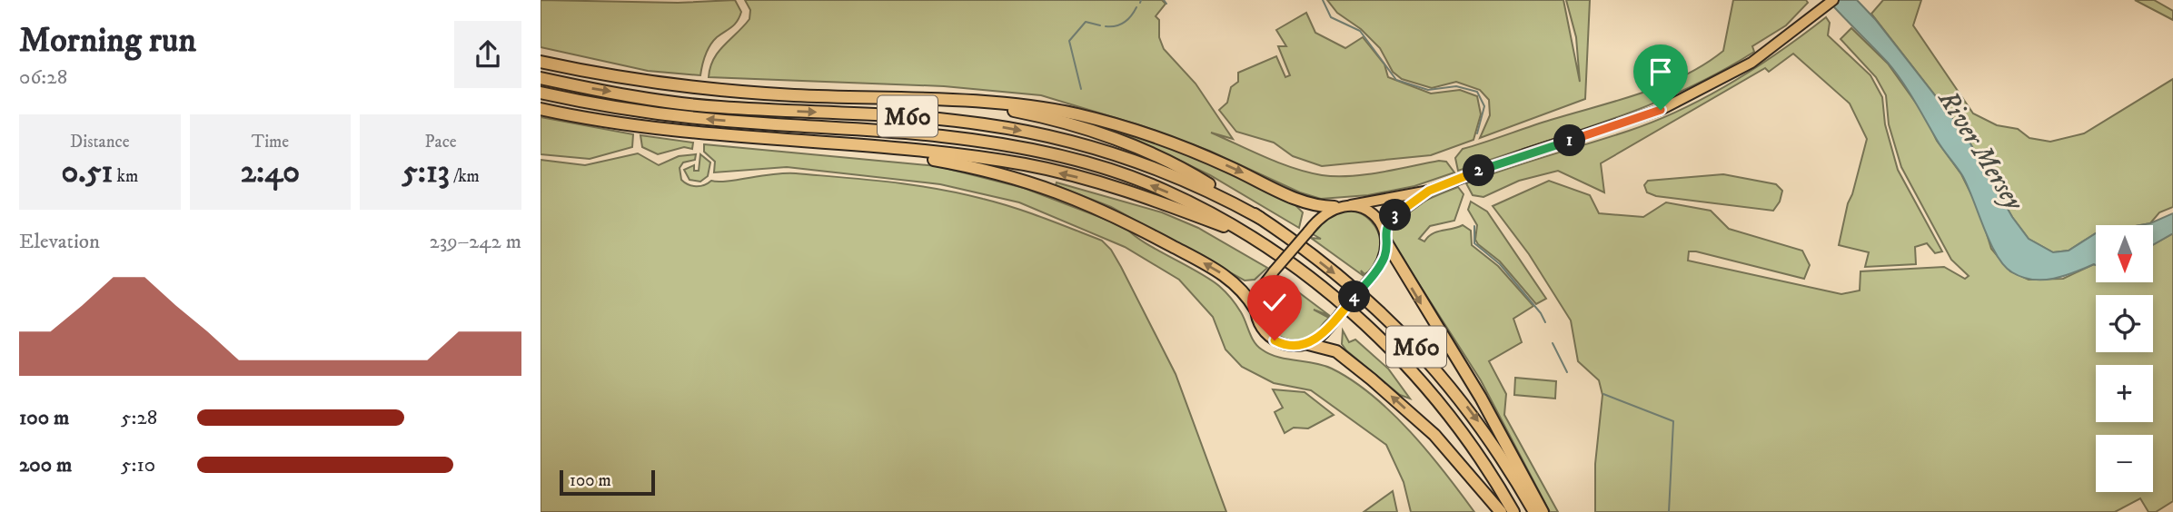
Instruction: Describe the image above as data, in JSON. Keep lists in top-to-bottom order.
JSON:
{
  "streets": {
    "highway": ["M60"]
  },
  "water": ["River Mersey"],
  "scale_bar": "100 m",
  "north": "bottom",
  "page": {
    "heading": ["Morning run", "06:28"],
    "stats": [
      ["Distance", "0.51 km"],
      ["Time", "2:40"],
      ["Pace", "5:13 /km"]
    ],
    "pins": [
      "1",
      "2",
      "3",
      "4"
    ],
    "chart": ["Elevation", "239–242 m"],
    "map_buttons": ["+", "−"],
    "list": [
      {
        "name": "100 m",
        "note": "5:28"
      },
      {
        "name": "200 m",
        "note": "5:10"
      }
    ],
    "scale": "100 m"
  }
}
